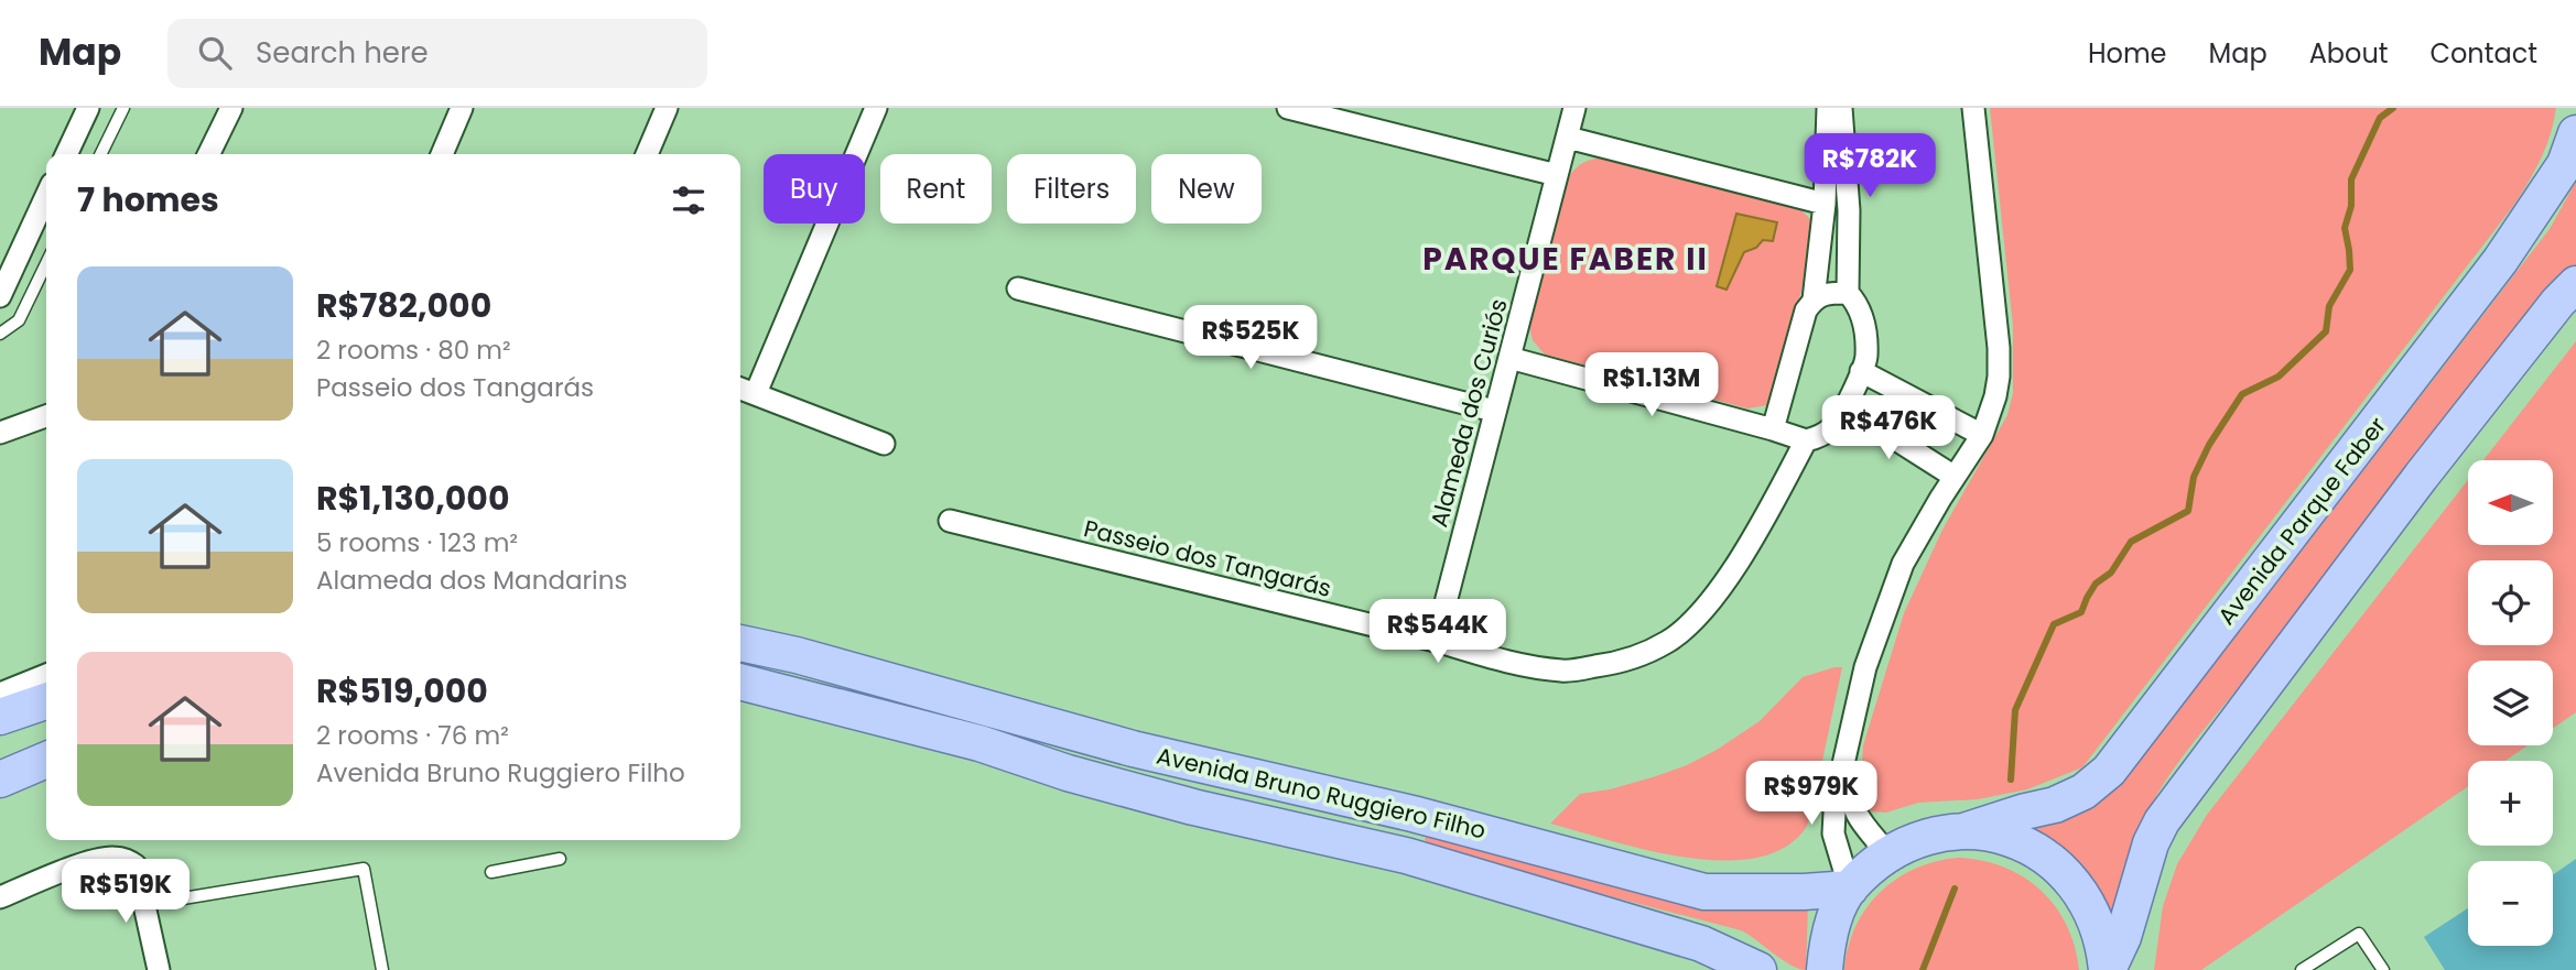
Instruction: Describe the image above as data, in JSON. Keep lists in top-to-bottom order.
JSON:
{
  "streets": {
    "main road": ["Avenida Parque Faber", "Avenida Bruno Ruggiero Filho"],
    "street": ["Alameda dos Curiós", "Passeio dos Tangarás"]
  },
  "crossings": [
    ["Alameda dos Curiós", "Passeio dos Tangarás"]
  ],
  "districts": ["PARQUE FABER II"],
  "north": "left",
  "page": {
    "header": "Map",
    "search": "Search here",
    "nav": [
      "Home",
      "Map",
      "About",
      "Contact"
    ],
    "price": [
      "R$782K",
      "R$525K",
      "R$1.13M",
      "R$476K",
      "R$544K",
      "R$979K",
      "R$519K"
    ],
    "chip": [
      "Buy",
      "Rent",
      "Filters",
      "New"
    ],
    "heading": "7 homes",
    "list": [
      {
        "name": "R$782,000",
        "note": "2 rooms · 80 m² · Passeio dos Tangarás"
      },
      {
        "name": "R$1,130,000",
        "note": "5 rooms · 123 m² · Alameda dos Mandarins"
      },
      {
        "name": "R$519,000",
        "note": "2 rooms · 76 m² · Avenida Bruno Ruggiero Filho"
      }
    ],
    "map_buttons": ["+", "−"]
  }
}
